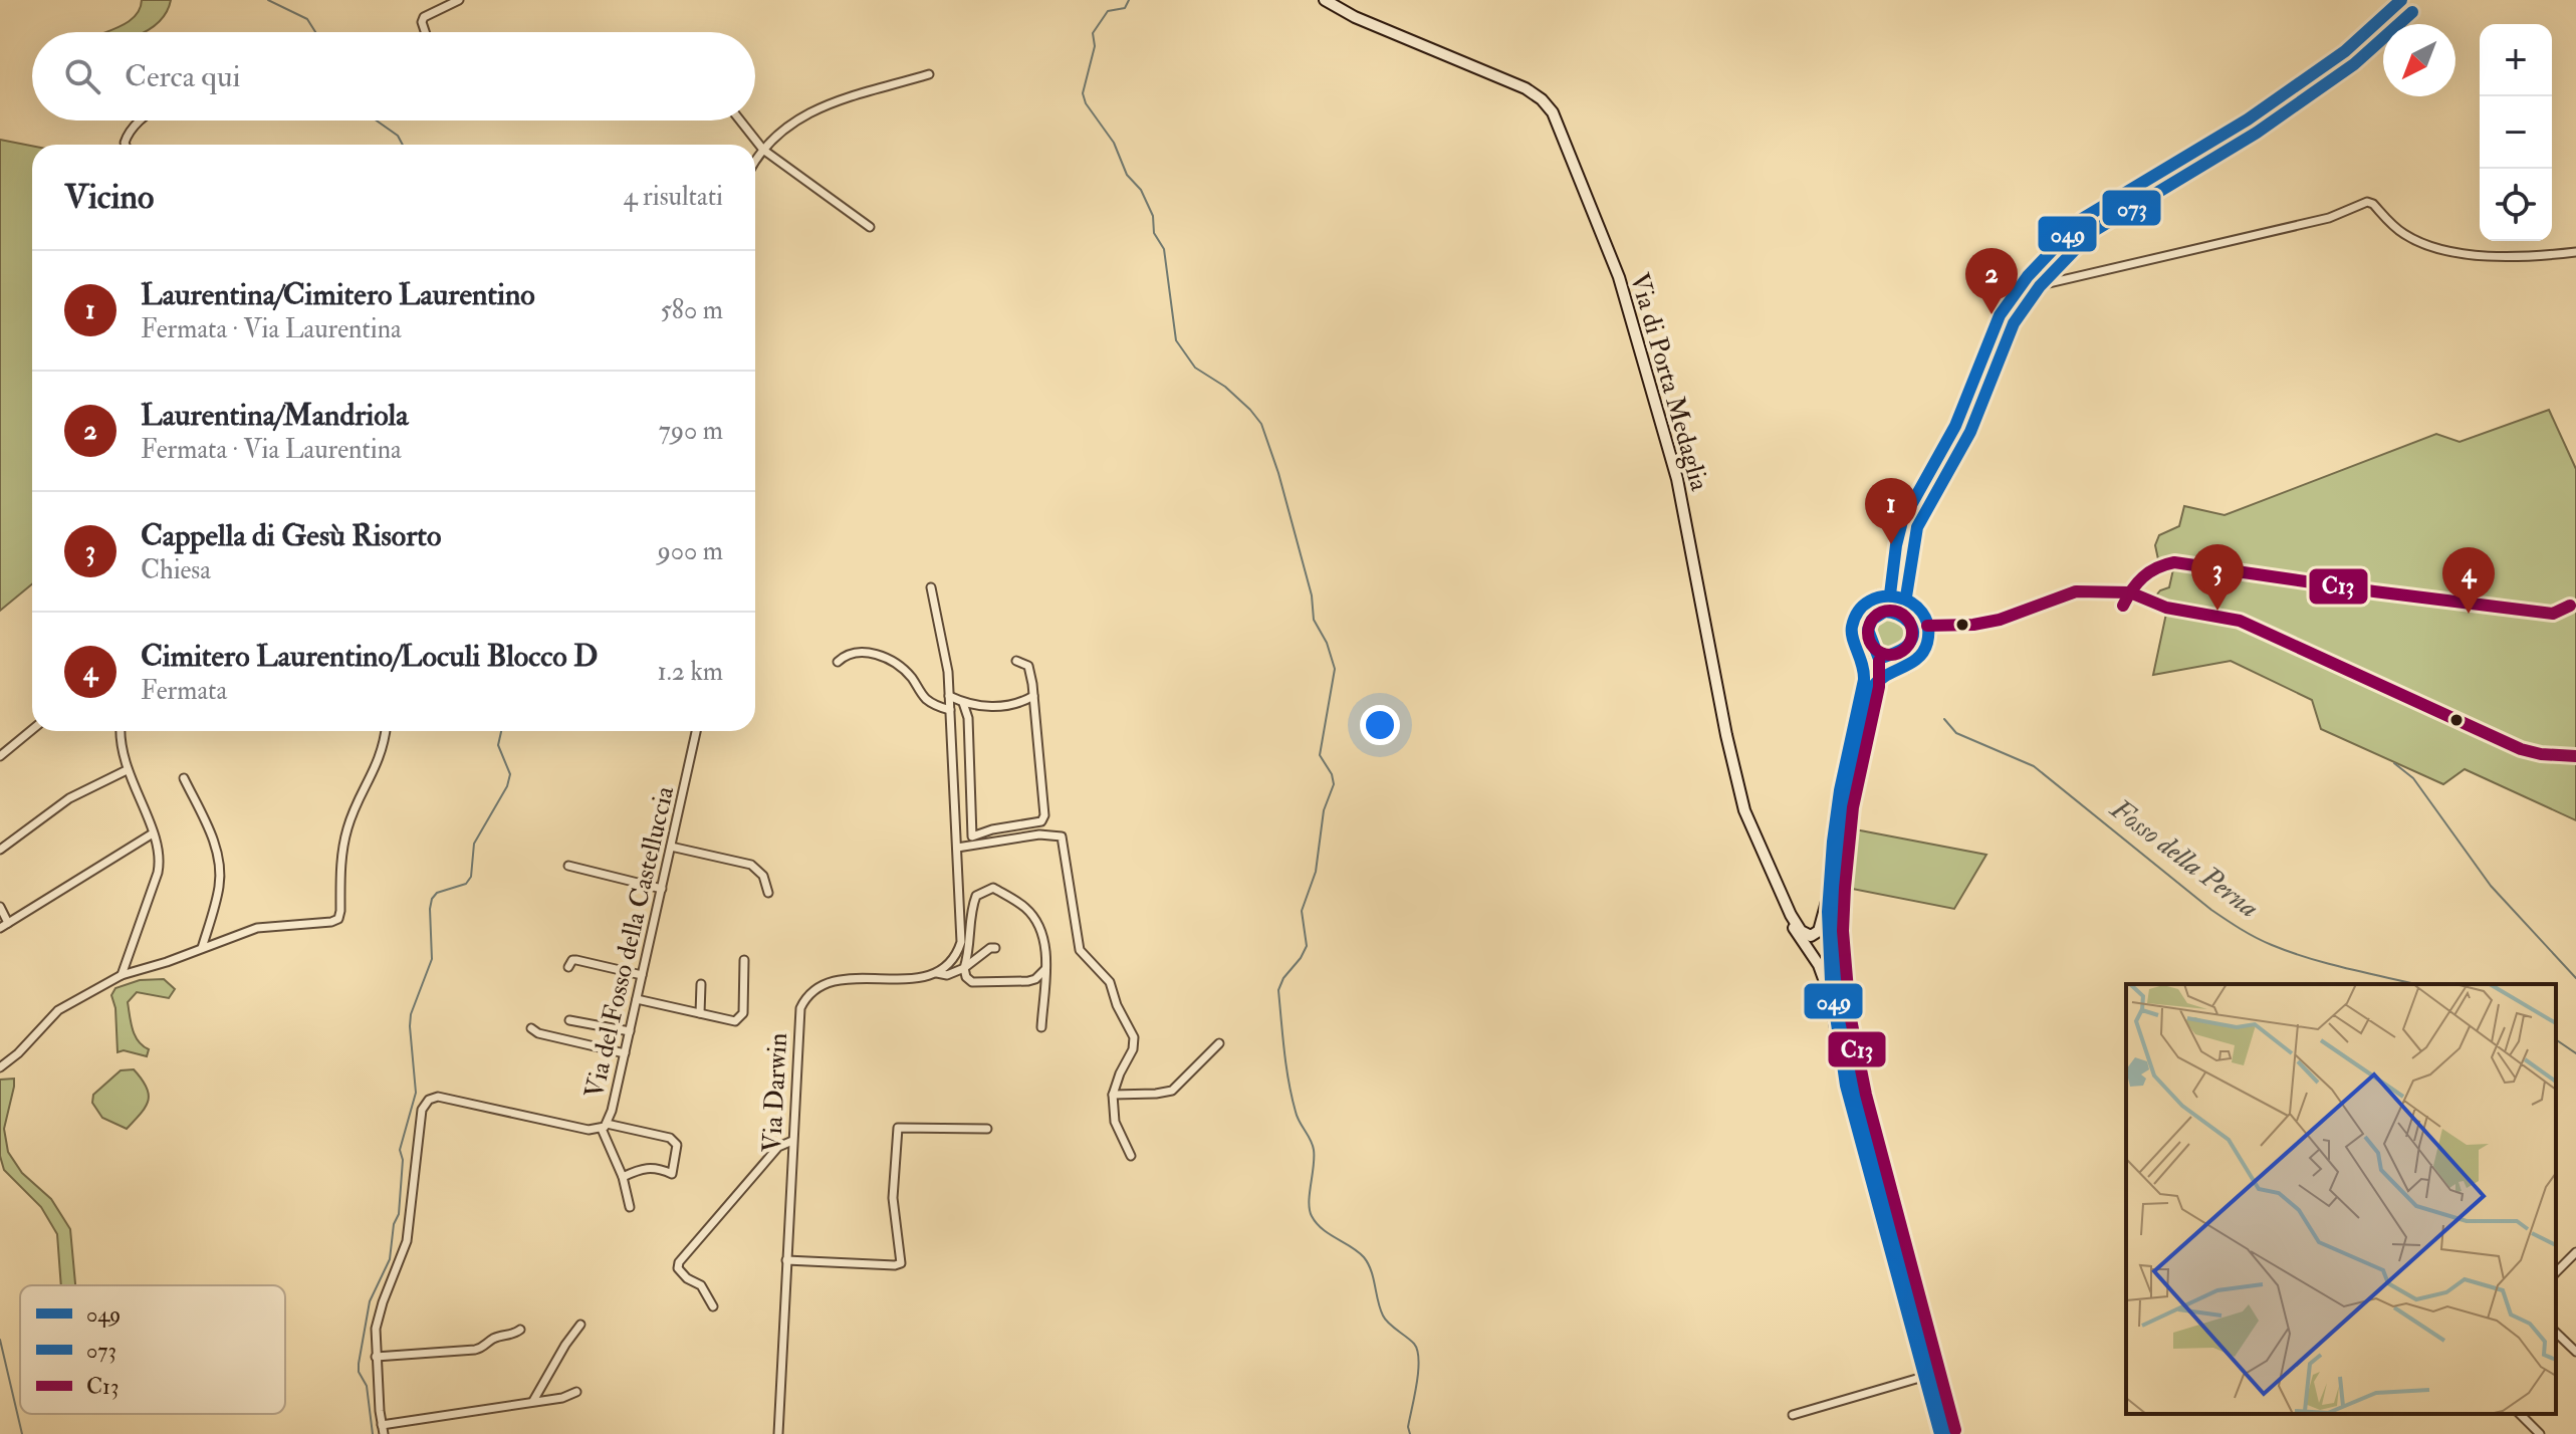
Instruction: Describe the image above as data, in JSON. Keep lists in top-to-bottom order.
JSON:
{
  "streets": {
    "main road": ["Via di Porta Medaglia"],
    "street": ["Via del Fosso della Castelluccia", "Via Darwin"]
  },
  "water": ["Fosso della Perna"],
  "lines": ["transit line 049", "transit line 073", "transit line C13"],
  "legend": ["049", "073", "C13"],
  "north": "bottom left",
  "page": {
    "map_buttons": ["+", "−"],
    "search": "Cerca qui",
    "heading": ["Vicino", "4 risultati"],
    "pins": [
      "2",
      "1",
      "3",
      "4"
    ],
    "list": [
      {
        "mark": "1",
        "name": "Laurentina/Cimitero Laurentino",
        "note": "Fermata · Via Laurentina",
        "value": "580 m"
      },
      {
        "mark": "2",
        "name": "Laurentina/Mandriola",
        "note": "Fermata · Via Laurentina",
        "value": "790 m"
      },
      {
        "mark": "3",
        "name": "Cappella di Gesù Risorto",
        "note": "Chiesa",
        "value": "900 m"
      },
      {
        "mark": "4",
        "name": "Cimitero Laurentino/Loculi Blocco D",
        "note": "Fermata",
        "value": "1.2 km"
      }
    ]
  }
}
